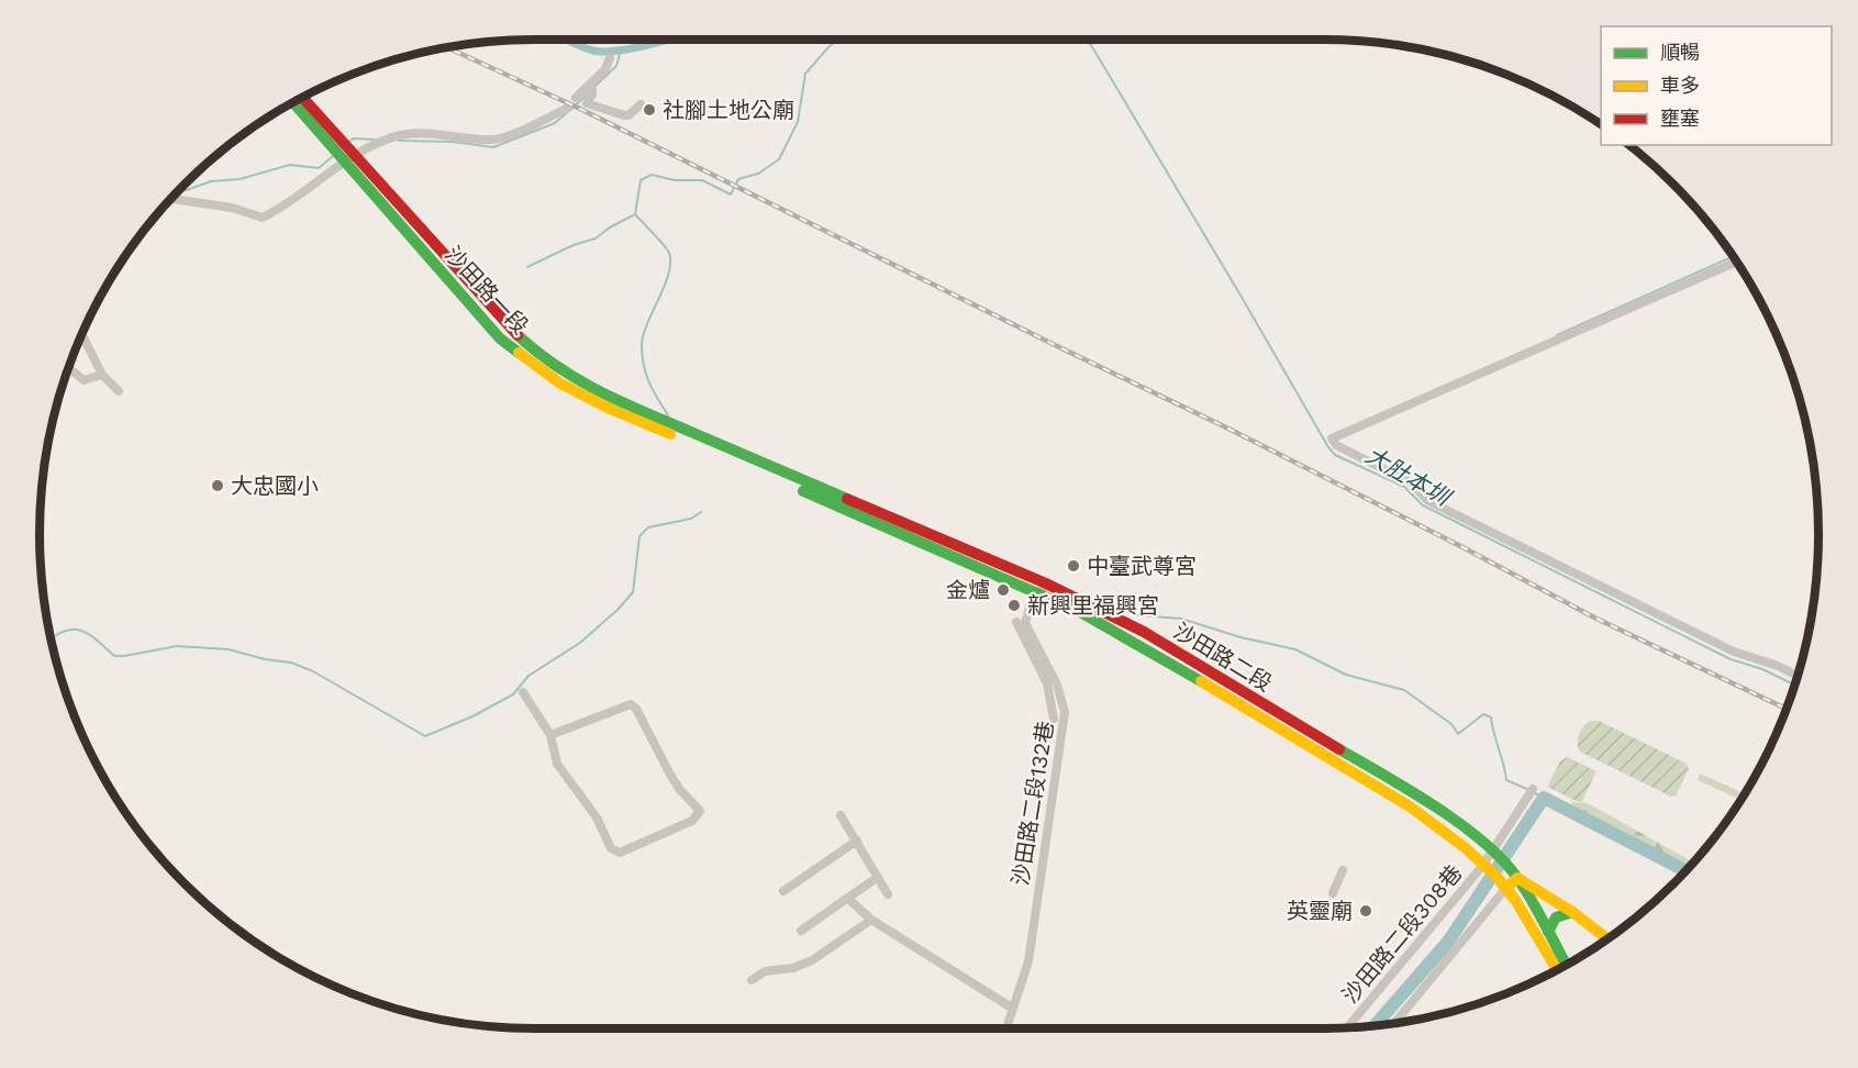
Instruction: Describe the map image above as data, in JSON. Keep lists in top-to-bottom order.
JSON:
{
  "streets": {
    "main road": ["沙田路一段", "沙田路二段"],
    "street": ["沙田路二段132巷", "沙田路二段308巷"]
  },
  "crossings": [
    ["沙田路一段", "沙田路二段"],
    ["沙田路二段", "沙田路二段132巷"],
    ["沙田路二段", "沙田路二段308巷"]
  ],
  "water": ["大肚本圳"],
  "places": [
    "社腳土地公廟",
    "大忠國小",
    "中臺武尊宮",
    "金爐",
    "新興里福興宮",
    "英靈廟"
  ],
  "legend": ["順暢", "車多", "壅塞"]
}
